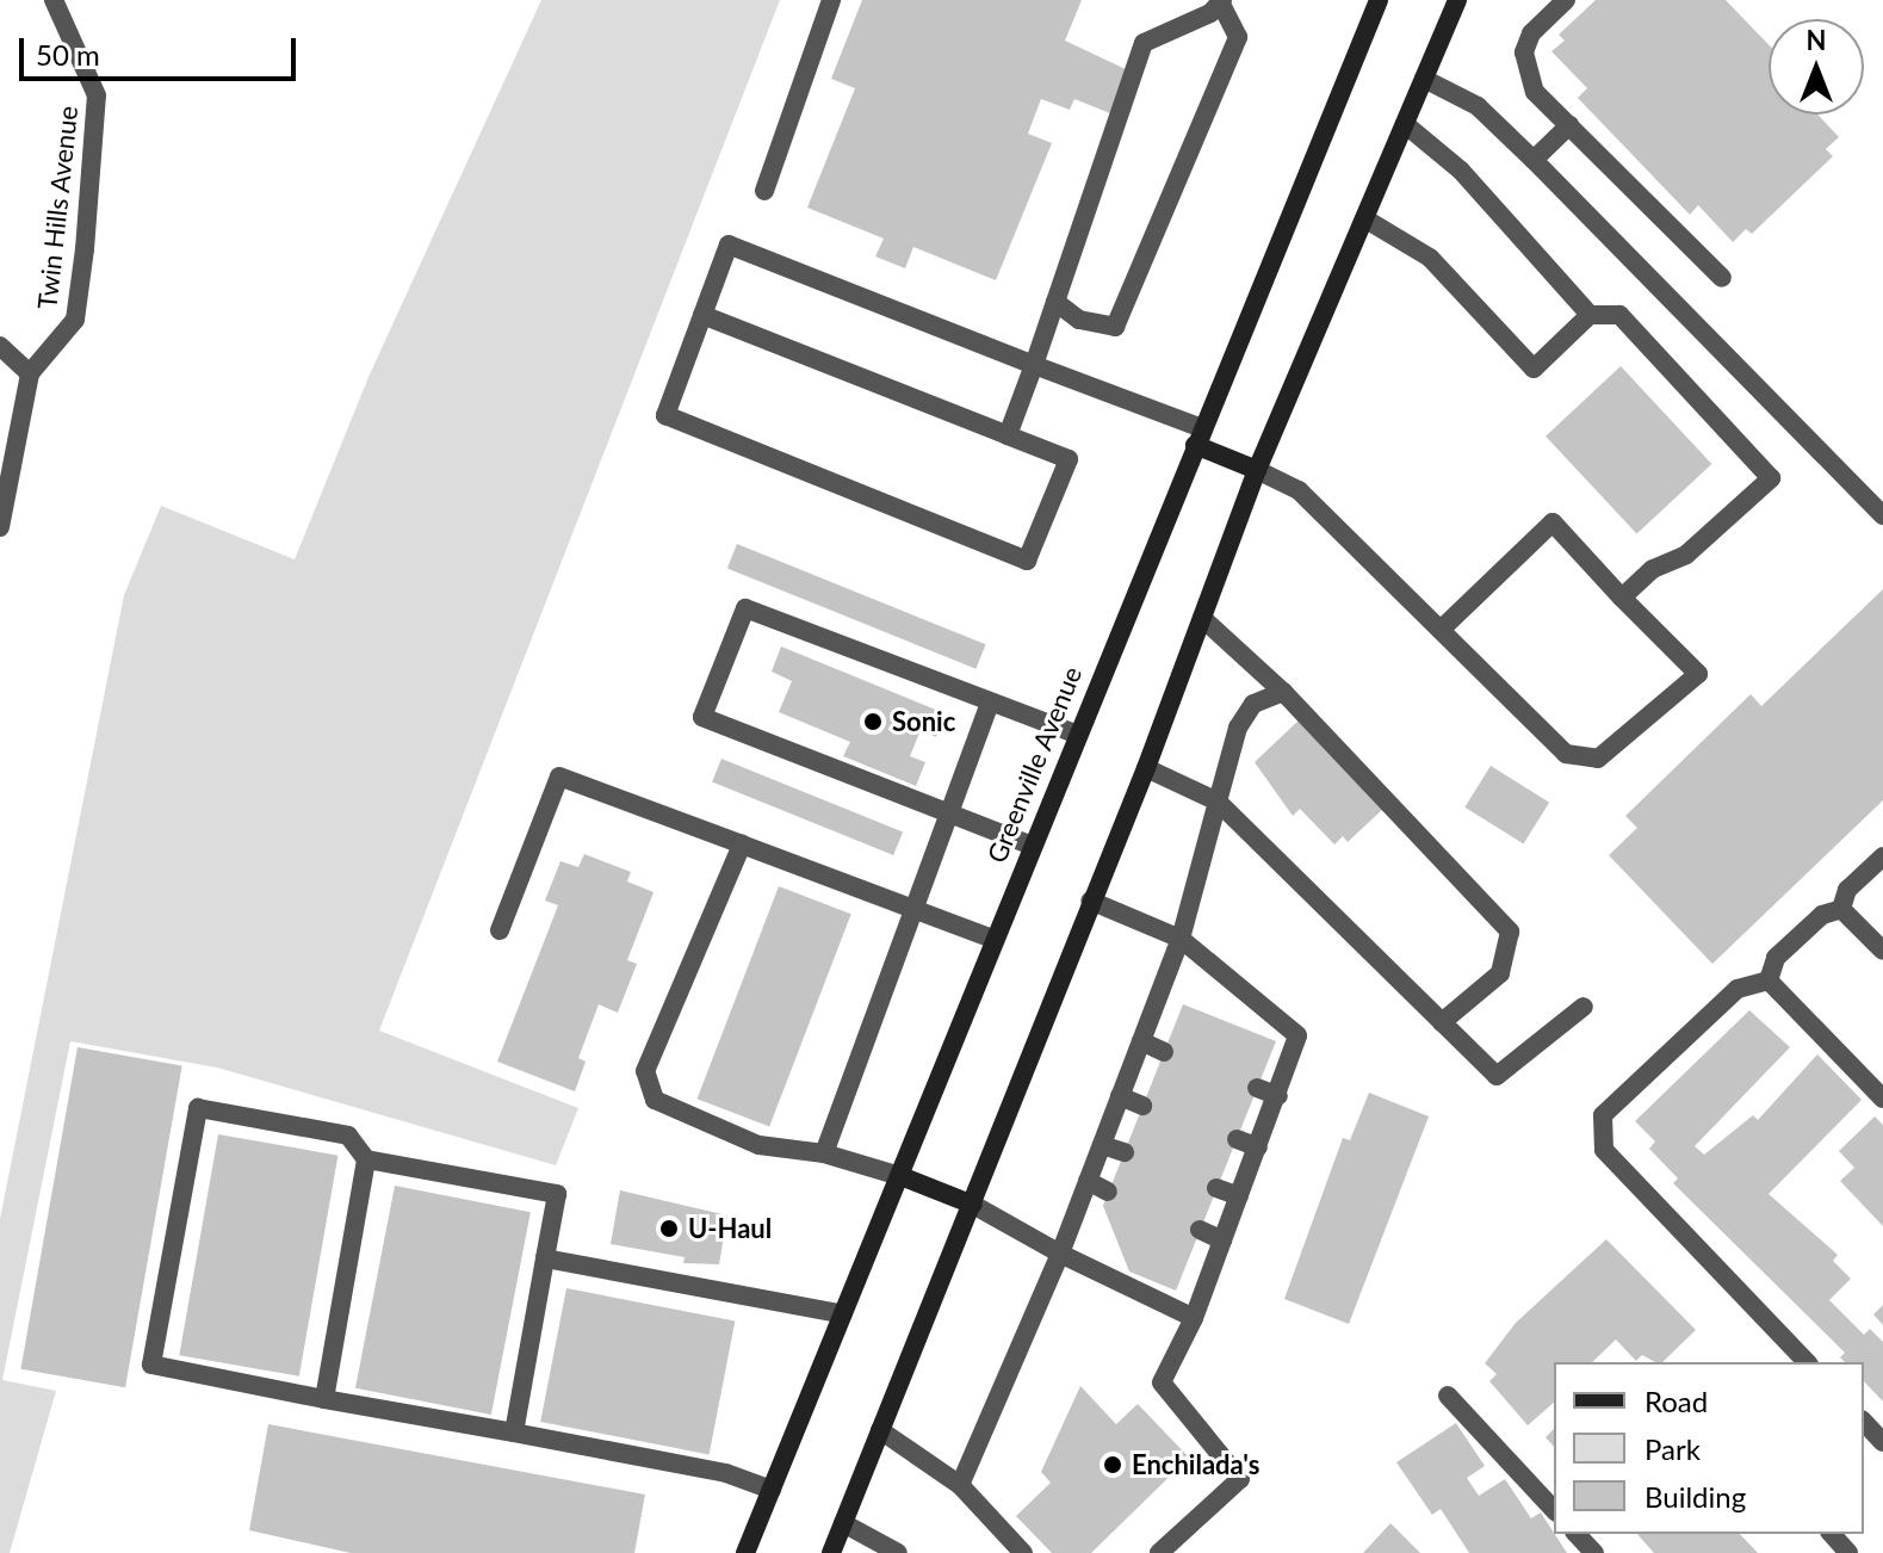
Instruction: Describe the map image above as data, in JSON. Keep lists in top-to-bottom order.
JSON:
{
  "streets": {
    "main road": ["Greenville Avenue"],
    "street": ["Twin Hills Avenue"]
  },
  "places": ["Sonic", "U-Haul", "Enchilada's"],
  "legend": ["Road", "Park", "Building"],
  "scale_bar": "50 m",
  "north": "top"
}
